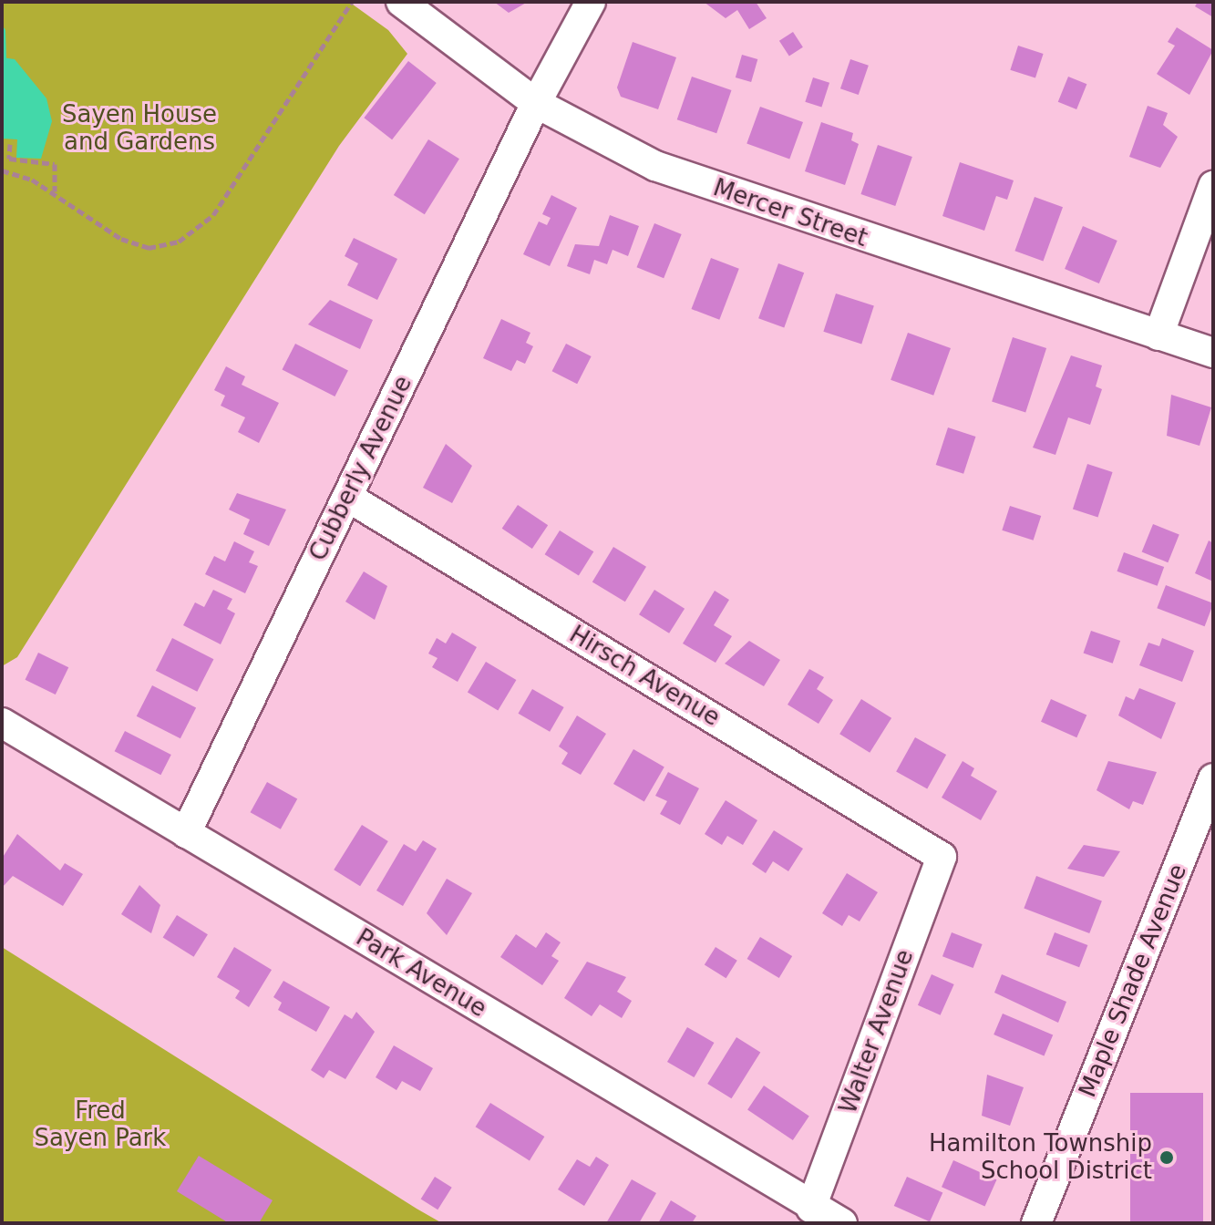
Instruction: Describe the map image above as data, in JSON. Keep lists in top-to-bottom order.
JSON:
{
  "streets": {
    "street": [
      "Mercer Street",
      "Cubberly Avenue",
      "Hirsch Avenue",
      "Park Avenue",
      "Maple Shade Avenue",
      "Walter Avenue"
    ]
  },
  "crossings": [
    ["Mercer Street", "Cubberly Avenue"],
    ["Cubberly Avenue", "Hirsch Avenue"],
    ["Cubberly Avenue", "Park Avenue"],
    ["Hirsch Avenue", "Walter Avenue"],
    ["Park Avenue", "Walter Avenue"]
  ],
  "parks": ["Sayen House and Gardens", "Fred Sayen Park"],
  "places": ["Hamilton Township School District"]
}
